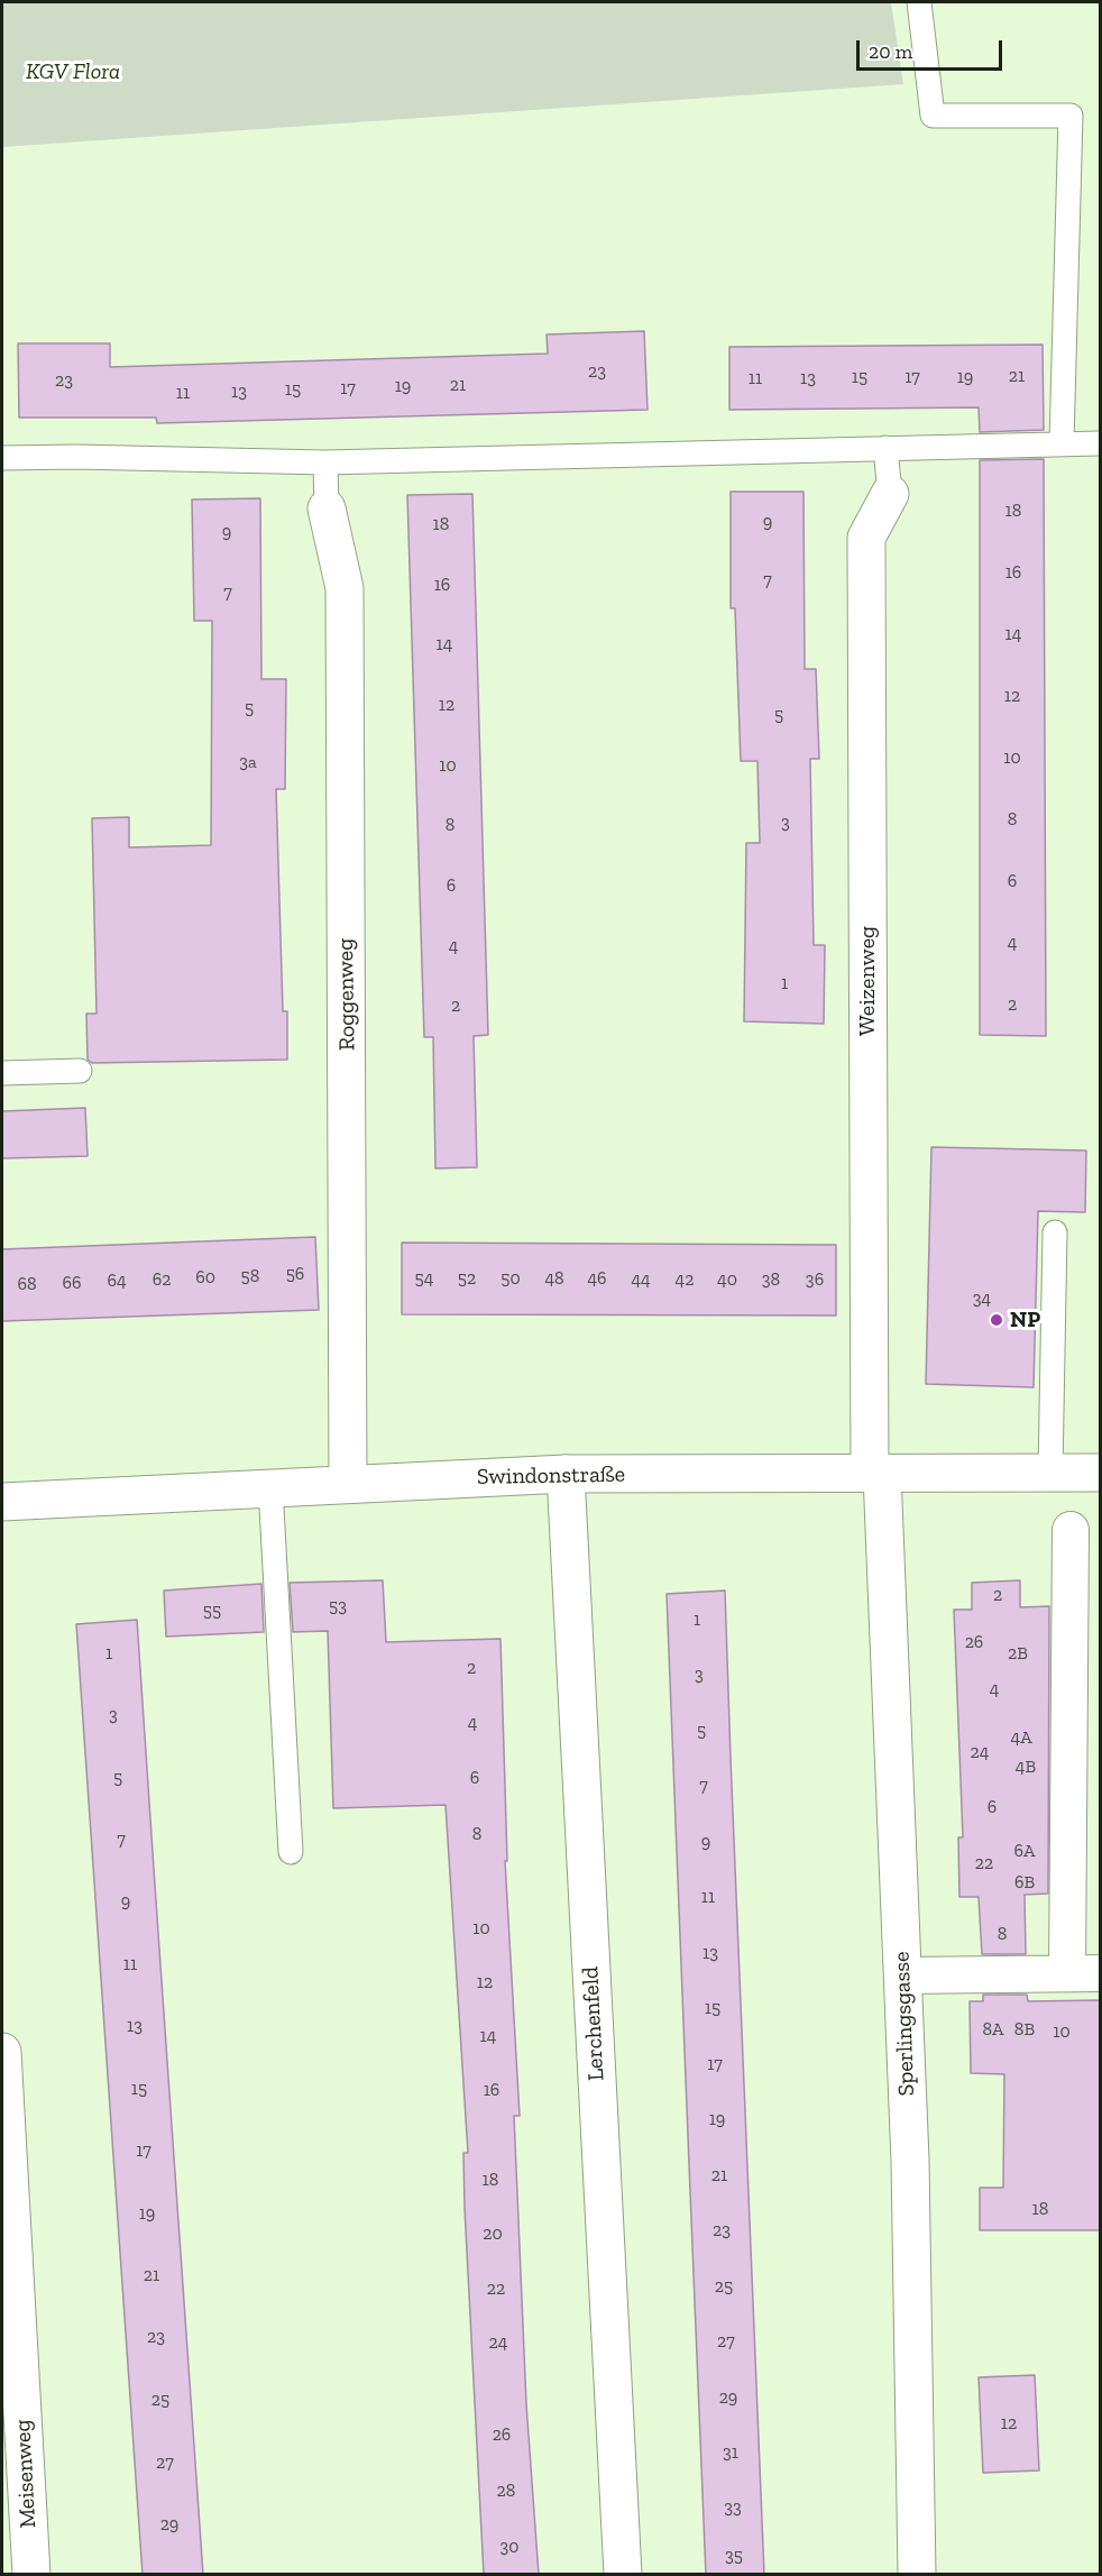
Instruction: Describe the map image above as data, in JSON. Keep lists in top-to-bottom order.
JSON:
{
  "streets": {
    "street": [
      "Weizenweg",
      "Roggenweg",
      "Swindonstraße",
      "Lerchenfeld",
      "Sperlingsgasse",
      "Meisenweg"
    ]
  },
  "crossings": [
    ["Weizenweg", "Swindonstraße"],
    ["Weizenweg", "Sperlingsgasse"],
    ["Roggenweg", "Swindonstraße"],
    ["Swindonstraße", "Lerchenfeld"],
    ["Swindonstraße", "Sperlingsgasse"]
  ],
  "parks": ["KGV Flora"],
  "places": ["NP"],
  "house_numbers": [
    "23",
    "21",
    "15",
    "17",
    "19",
    "11",
    "13",
    "23",
    "21",
    "19",
    "17",
    "15",
    "13",
    "11",
    "18",
    "9",
    "18",
    "9",
    "16",
    "7",
    "16",
    "7",
    "14",
    "14",
    "12",
    "12",
    "5",
    "5",
    "10",
    "3a",
    "10",
    "8",
    "3",
    "8",
    "6",
    "6",
    "4",
    "4",
    "1",
    "2",
    "2",
    "56",
    "58",
    "60",
    "54",
    "52",
    "50",
    "48",
    "46",
    "62",
    "44",
    "42",
    "40",
    "38",
    "36",
    "64",
    "66",
    "68",
    "34",
    "2",
    "53",
    "55",
    "1",
    "26",
    "1",
    "2B",
    "2",
    "3",
    "4",
    "3",
    "4",
    "5",
    "4A",
    "24",
    "4B",
    "5",
    "6",
    "7",
    "6",
    "8",
    "7",
    "9",
    "6A",
    "22",
    "6B",
    "11",
    "9",
    "10",
    "8",
    "13",
    "11",
    "12",
    "15",
    "13",
    "8A",
    "8B",
    "10",
    "14",
    "17",
    "15",
    "16",
    "19",
    "17",
    "21",
    "18",
    "18",
    "19",
    "23",
    "20",
    "21",
    "25",
    "22",
    "23",
    "27",
    "24",
    "29",
    "25",
    "12",
    "26",
    "31",
    "27",
    "28",
    "33",
    "29",
    "30",
    "35"
  ],
  "scale_bar": "20 m"
}
